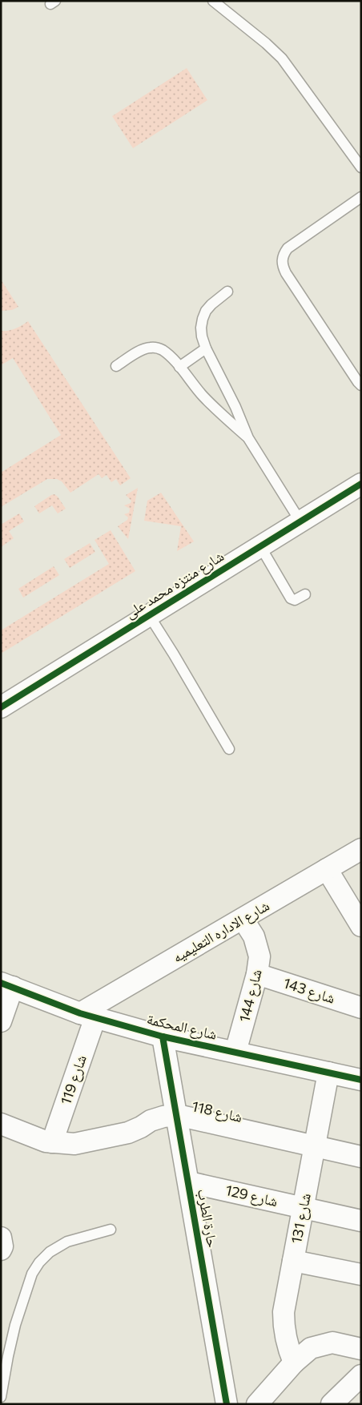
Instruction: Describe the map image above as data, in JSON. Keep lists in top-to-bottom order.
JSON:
{
  "streets": {
    "street": [
      "شارع منتزه محمد على",
      "شارع الاداره التعليميه",
      "شارع 143",
      "شارع 144",
      "شارع المحكمة",
      "شارع 119",
      "شارع 118",
      "شارع 129",
      "حارة الطرب",
      "شارع 131"
    ]
  },
  "crossings": [
    ["شارع الاداره التعليميه", "شارع 144"],
    ["شارع الاداره التعليميه", "شارع المحكمة"],
    ["شارع الاداره التعليميه", "شارع 119"],
    ["شارع 143", "شارع 144"],
    ["شارع 144", "شارع المحكمة"],
    ["شارع المحكمة", "شارع 119"],
    ["شارع المحكمة", "حارة الطرب"],
    ["شارع المحكمة", "شارع 131"],
    ["شارع 119", "شارع 118"],
    ["شارع 118", "حارة الطرب"],
    ["شارع 118", "شارع 131"],
    ["شارع 129", "حارة الطرب"],
    ["شارع 129", "شارع 131"]
  ]
}
